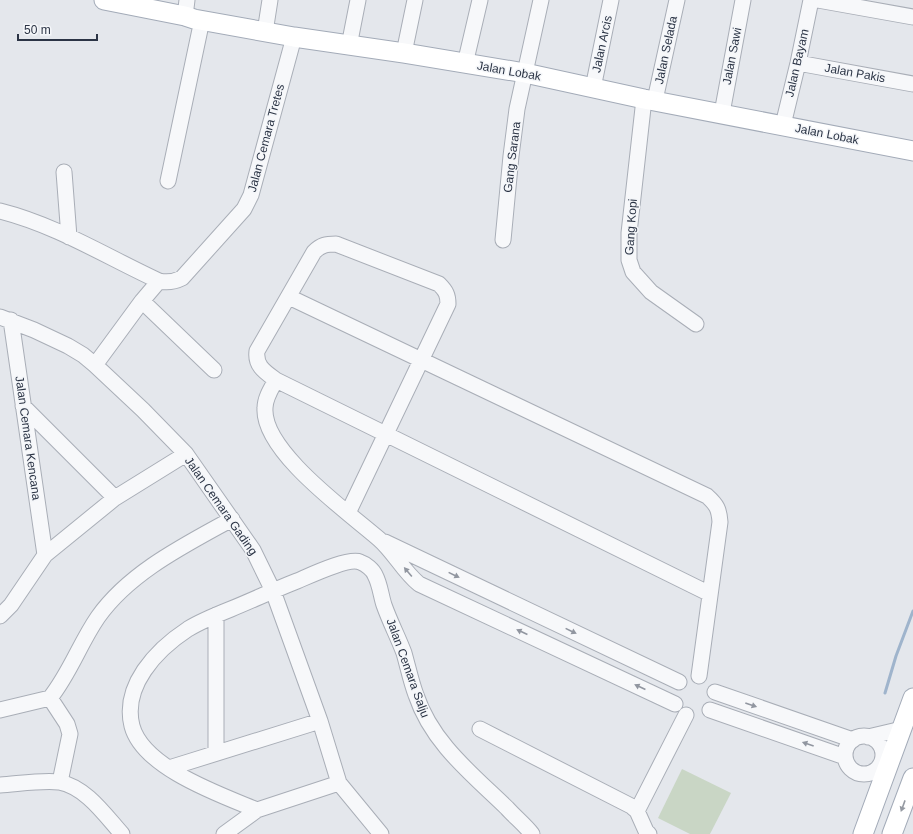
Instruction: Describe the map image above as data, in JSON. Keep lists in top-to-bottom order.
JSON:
{
  "streets": {
    "main road": ["Jalan Lobak"],
    "street": [
      "Jalan Arcis",
      "Jalan Selada",
      "Jalan Sawi",
      "Jalan Bayam",
      "Jalan Pakis",
      "Jalan Cemara Tretes",
      "Gang Sarana",
      "Gang Kopi",
      "Jalan Cemara Kencana",
      "Jalan Cemara Gading",
      "Jalan Cemara Salju"
    ]
  },
  "crossings": [
    ["Jalan Arcis", "Jalan Lobak"],
    ["Jalan Selada", "Jalan Lobak"],
    ["Jalan Selada", "Gang Kopi"],
    ["Jalan Sawi", "Jalan Lobak"],
    ["Jalan Bayam", "Jalan Lobak"],
    ["Jalan Bayam", "Jalan Pakis"],
    ["Jalan Lobak", "Jalan Cemara Tretes"],
    ["Jalan Lobak", "Gang Sarana"],
    ["Jalan Lobak", "Gang Kopi"],
    ["Jalan Cemara Kencana", "Jalan Cemara Gading"],
    ["Jalan Cemara Gading", "Jalan Cemara Salju"]
  ],
  "scale_bar": "50 m"
}
